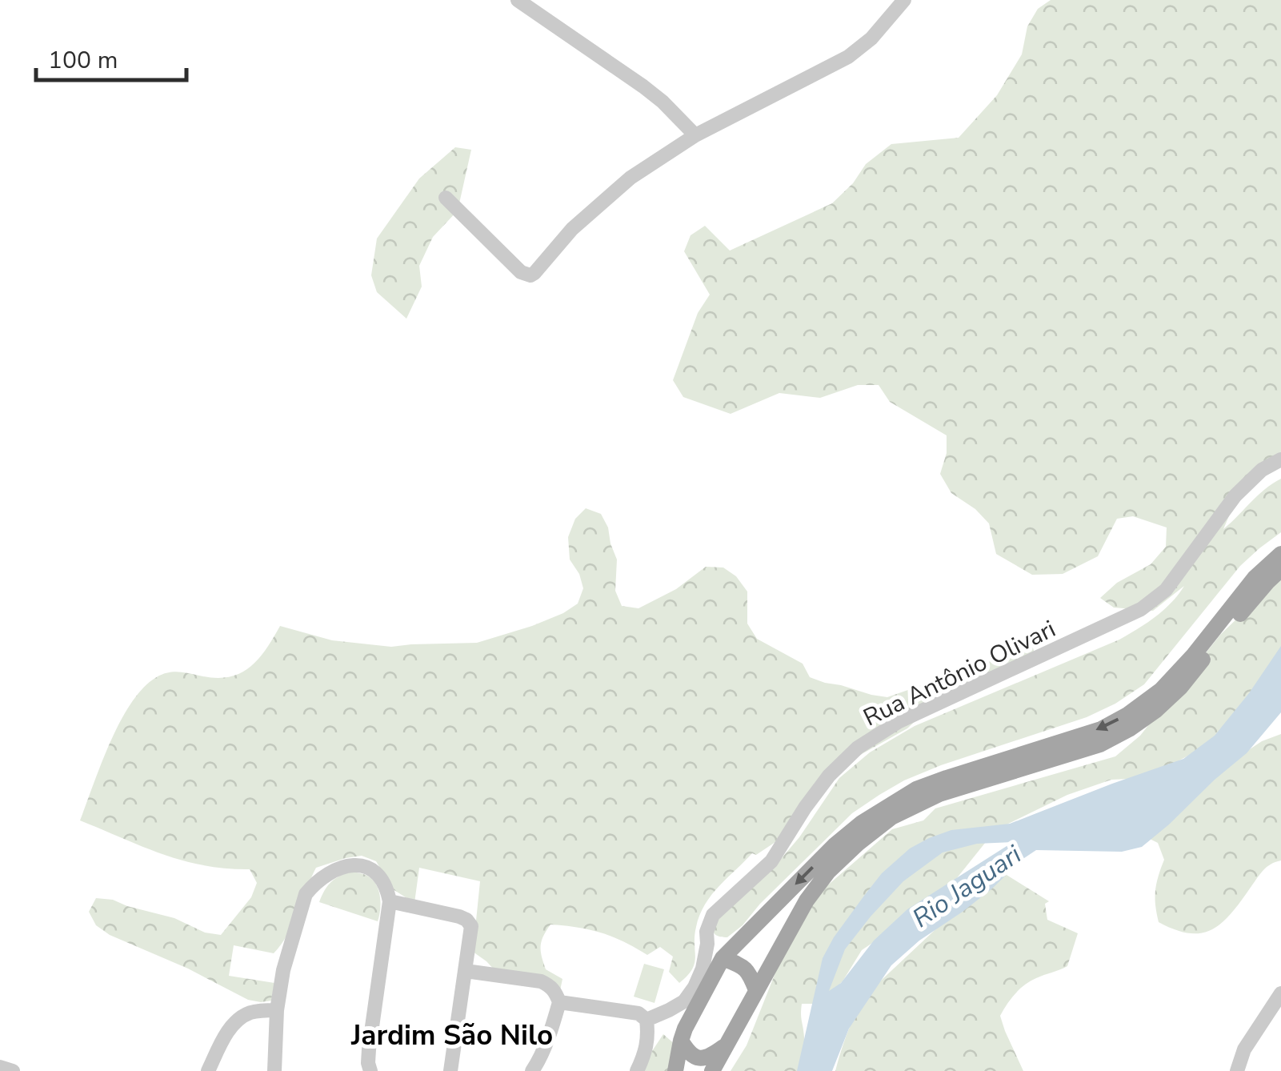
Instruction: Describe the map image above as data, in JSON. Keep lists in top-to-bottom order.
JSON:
{
  "streets": {
    "street": ["Rua Antônio Olivari"]
  },
  "districts": ["Jardim São Nilo"],
  "water": ["Rio Jaguari"],
  "scale_bar": "100 m"
}
